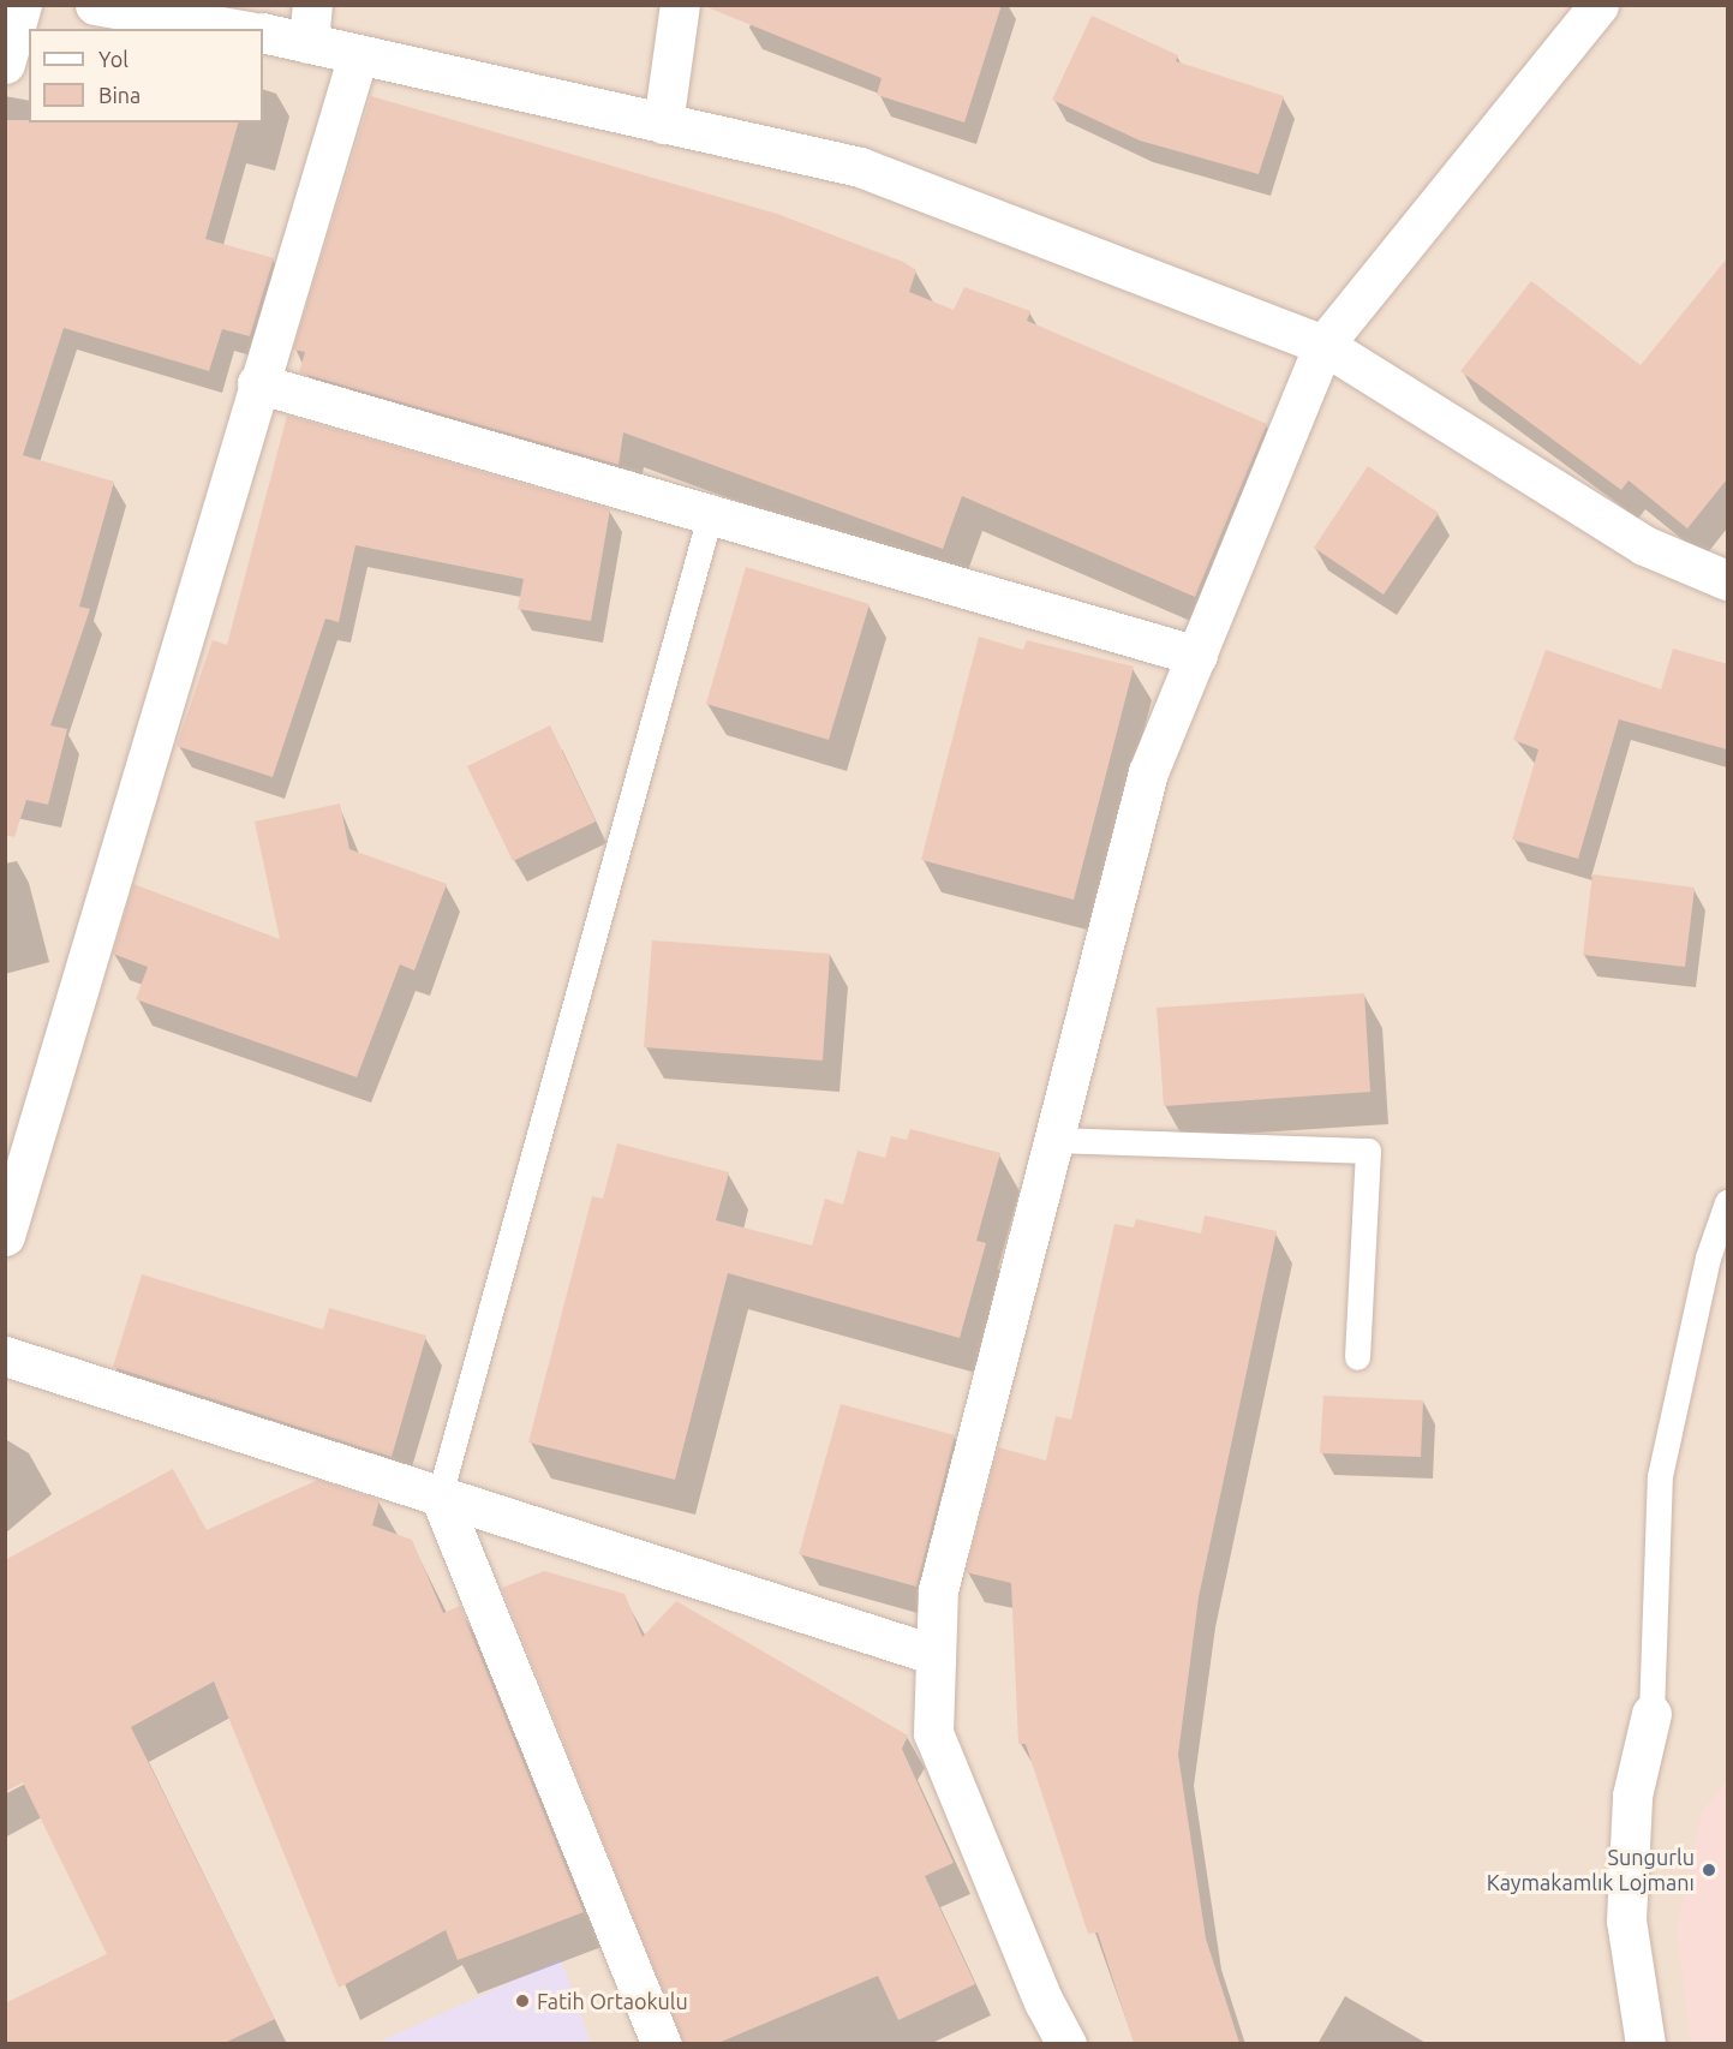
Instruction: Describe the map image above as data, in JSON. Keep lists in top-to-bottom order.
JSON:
{
  "places": ["Sungurlu Kaymakamlık Lojmanı", "Fatih Ortaokulu"],
  "legend": ["Yol", "Bina"]
}
